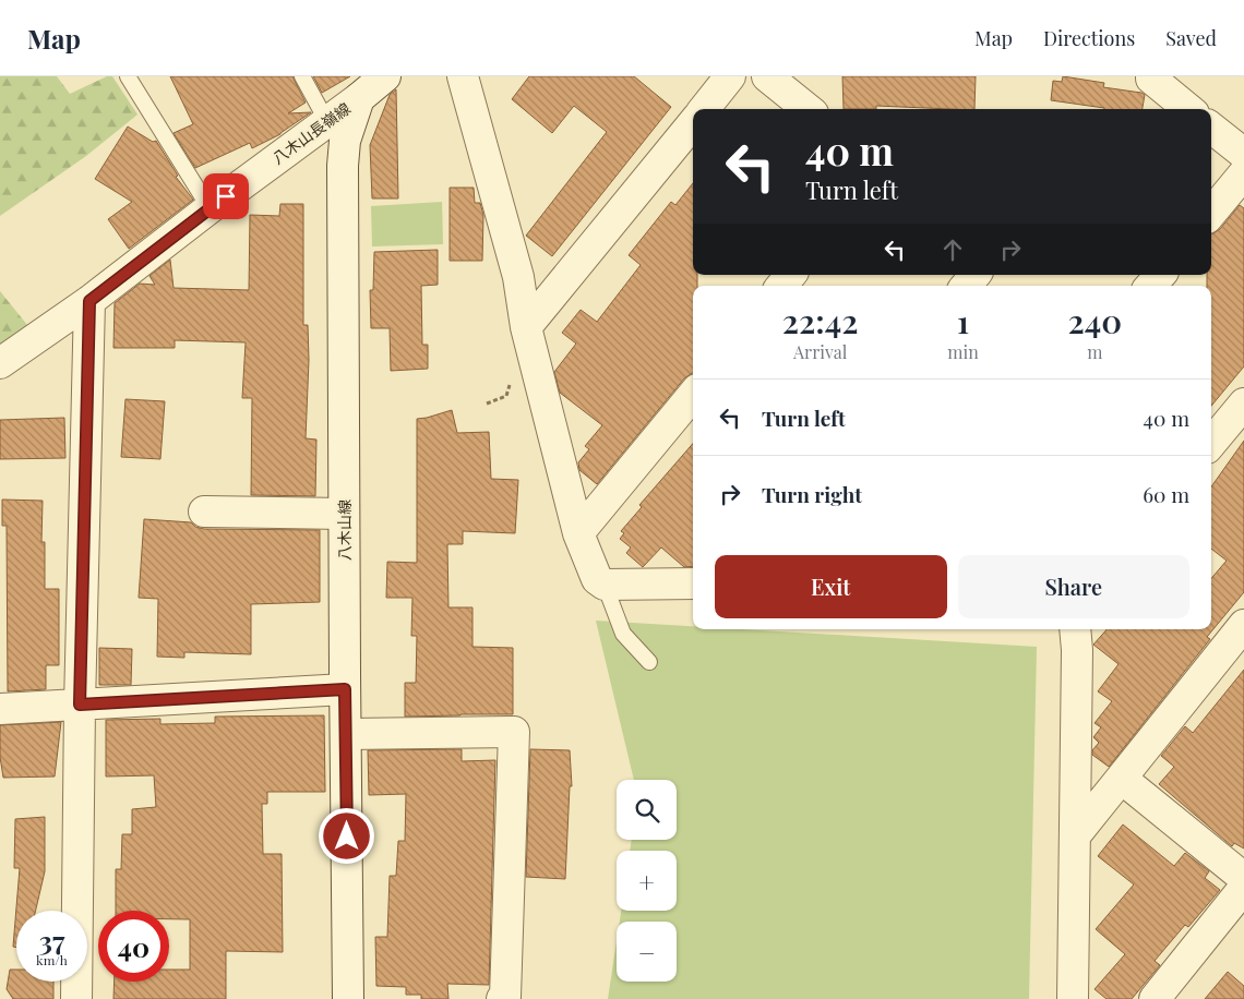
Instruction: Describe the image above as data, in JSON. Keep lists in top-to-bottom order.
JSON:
{
  "streets": {
    "street": ["八木山長嶺線", "八木山線"]
  },
  "crossings": [
    ["八木山長嶺線", "八木山線"]
  ],
  "page": {
    "header": "Map",
    "nav": ["Map", "Directions", "Saved"],
    "turn": ["40 m", "Turn left"],
    "eta": [
      "22:42",
      "Arrival",
      "1",
      "min",
      "240",
      "m"
    ],
    "list": [
      {
        "name": "Turn left",
        "value": "40 m"
      },
      {
        "name": "Turn right",
        "value": "60 m"
      }
    ],
    "buttons": ["Exit", "Share"],
    "map_buttons": ["+", "−"],
    "speed": "37 km/h",
    "limit": "40"
  }
}
